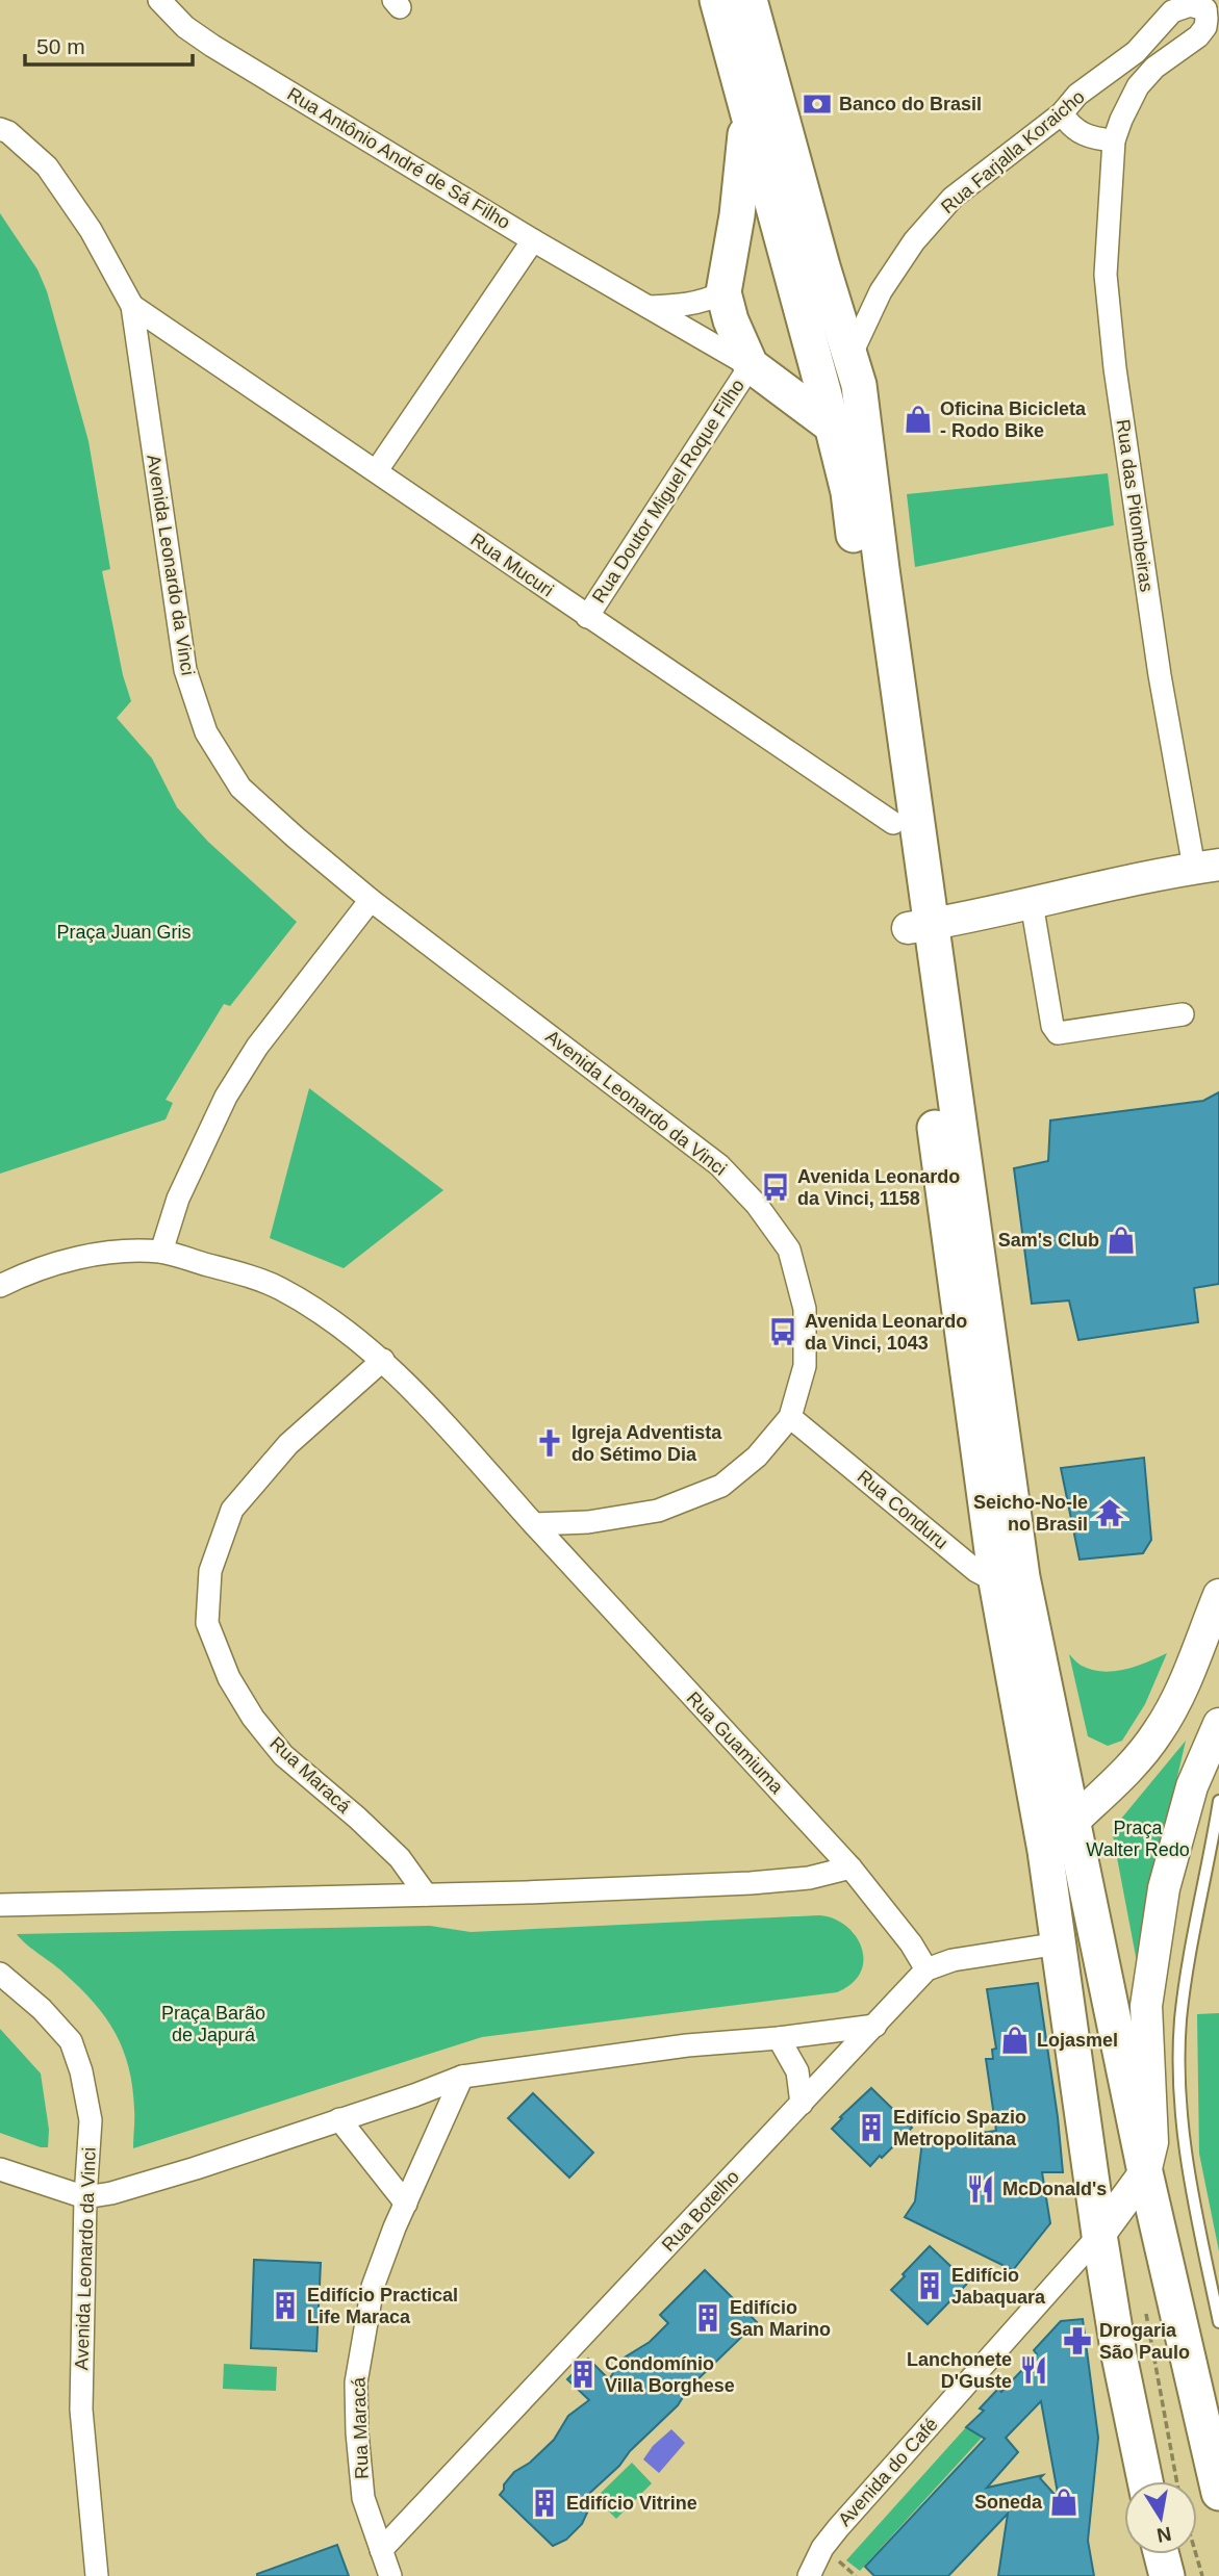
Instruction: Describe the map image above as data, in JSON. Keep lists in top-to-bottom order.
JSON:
{
  "streets": {
    "main road": ["Avenida do Café"],
    "street": [
      "Rua Farjalla Koraicho",
      "Rua Antônio André de Sá Filho",
      "Rua Doutor Miguel Roque Filho",
      "Rua das Pitombeiras",
      "Avenida Leonardo da Vinci",
      "Rua Mucuri",
      "Rua Conduru",
      "Rua Guamiuma",
      "Rua Maracá",
      "Rua Botelho"
    ]
  },
  "crossings": [
    ["Rua Farjalla Koraicho", "Rua das Pitombeiras"],
    ["Rua Antônio André de Sá Filho", "Rua Doutor Miguel Roque Filho"],
    ["Rua Doutor Miguel Roque Filho", "Rua Mucuri"],
    ["Avenida Leonardo da Vinci", "Rua Mucuri"],
    ["Avenida Leonardo da Vinci", "Rua Conduru"],
    ["Avenida Leonardo da Vinci", "Rua Guamiuma"],
    ["Rua Guamiuma", "Rua Botelho"],
    ["Rua Maracá", "Rua Botelho"]
  ],
  "parks": ["Praça Juan Gris", "Praça Walter Redo", "Praça Barão de Japurá"],
  "places": {
    "bank": ["Banco do Brasil"],
    "shop": [
      "Oficina Bicicleta - Rodo Bike",
      "Sam's Club",
      "Lojasmel",
      "Soneda"
    ],
    "bus stop": ["Avenida Leonardo da Vinci, 1158", "Avenida Leonardo da Vinci, 1043"],
    "church": ["Igreja Adventista do Sétimo Dia"],
    "temple": ["Seicho-No-Ie no Brasil"],
    "building": [
      "Edifício Spazio Metropolitana",
      "Edifício Jabaquara",
      "Edifício Practical Life Maraca",
      "Edifício San Marino",
      "Condomínio Villa Borghese",
      "Edifício Vitrine"
    ],
    "restaurant": ["McDonald's", "Lanchonete D'Guste"],
    "pharmacy": ["Drogaria São Paulo"]
  },
  "scale_bar": "50 m",
  "north": "bottom"
}
